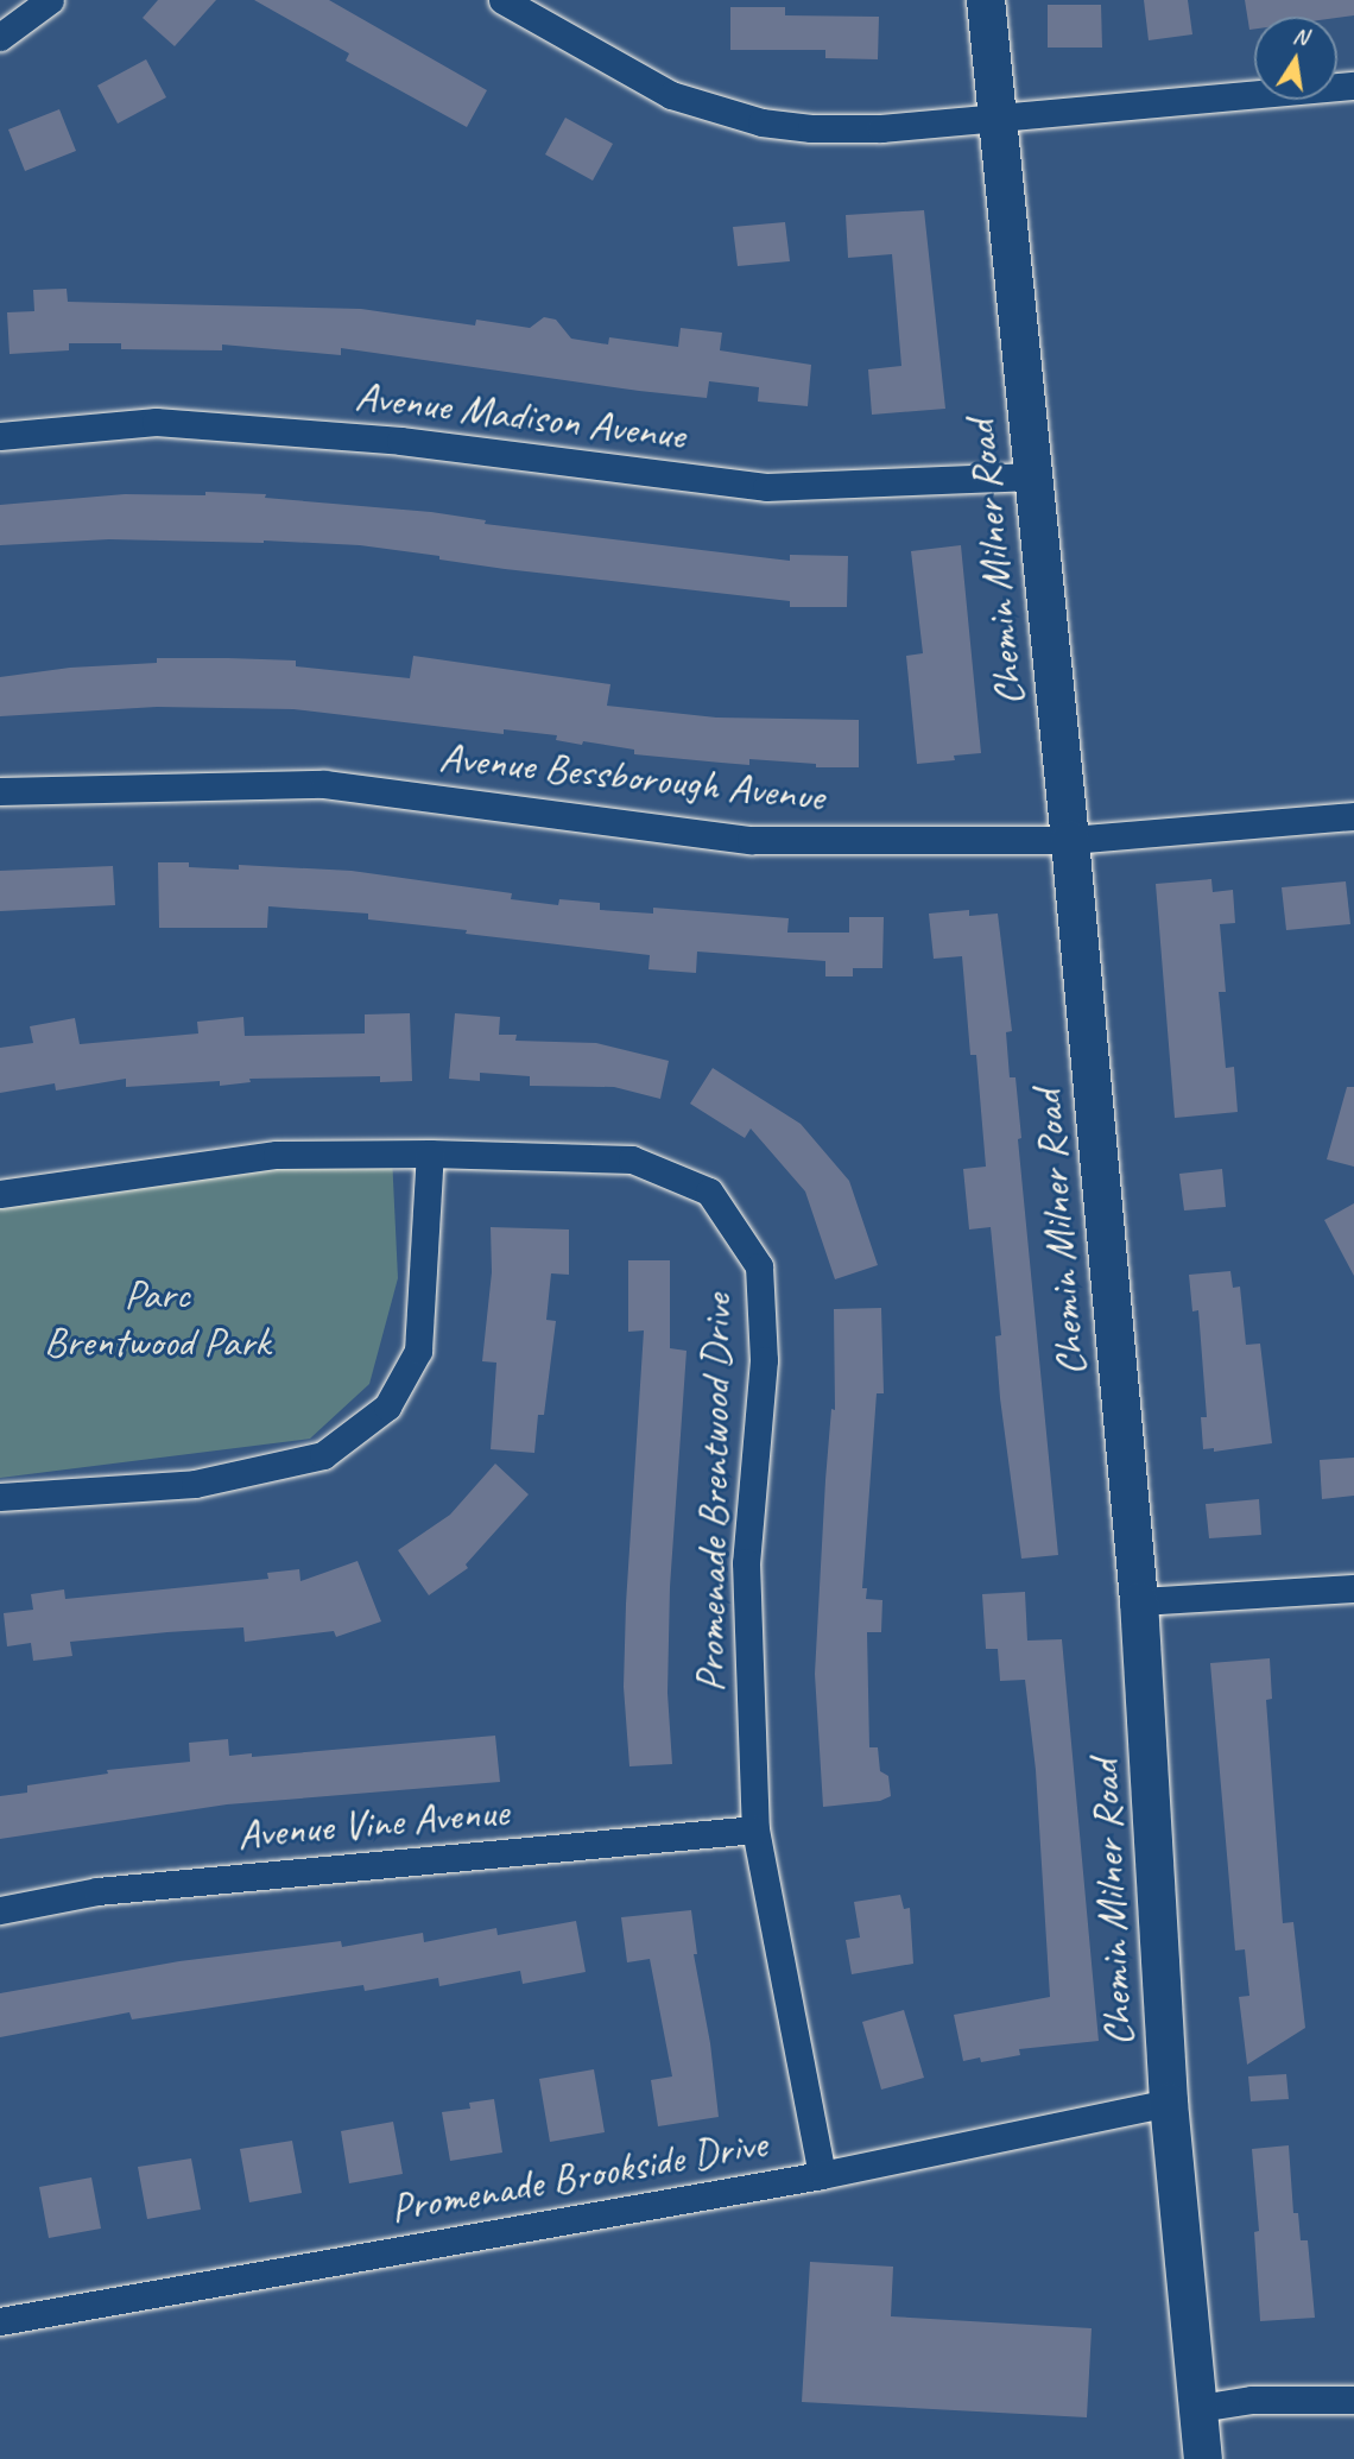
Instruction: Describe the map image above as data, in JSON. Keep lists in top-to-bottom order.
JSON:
{
  "streets": {
    "street": [
      "Avenue Madison Avenue",
      "Chemin Milner Road",
      "Avenue Bessborough Avenue",
      "Promenade Brentwood Drive",
      "Avenue Vine Avenue",
      "Promenade Brookside Drive"
    ]
  },
  "crossings": [
    ["Avenue Madison Avenue", "Chemin Milner Road"],
    ["Chemin Milner Road", "Avenue Bessborough Avenue"],
    ["Chemin Milner Road", "Promenade Brookside Drive"],
    ["Promenade Brentwood Drive", "Avenue Vine Avenue"],
    ["Promenade Brentwood Drive", "Promenade Brookside Drive"]
  ],
  "parks": ["Parc Brentwood Park"],
  "north": "top"
}
